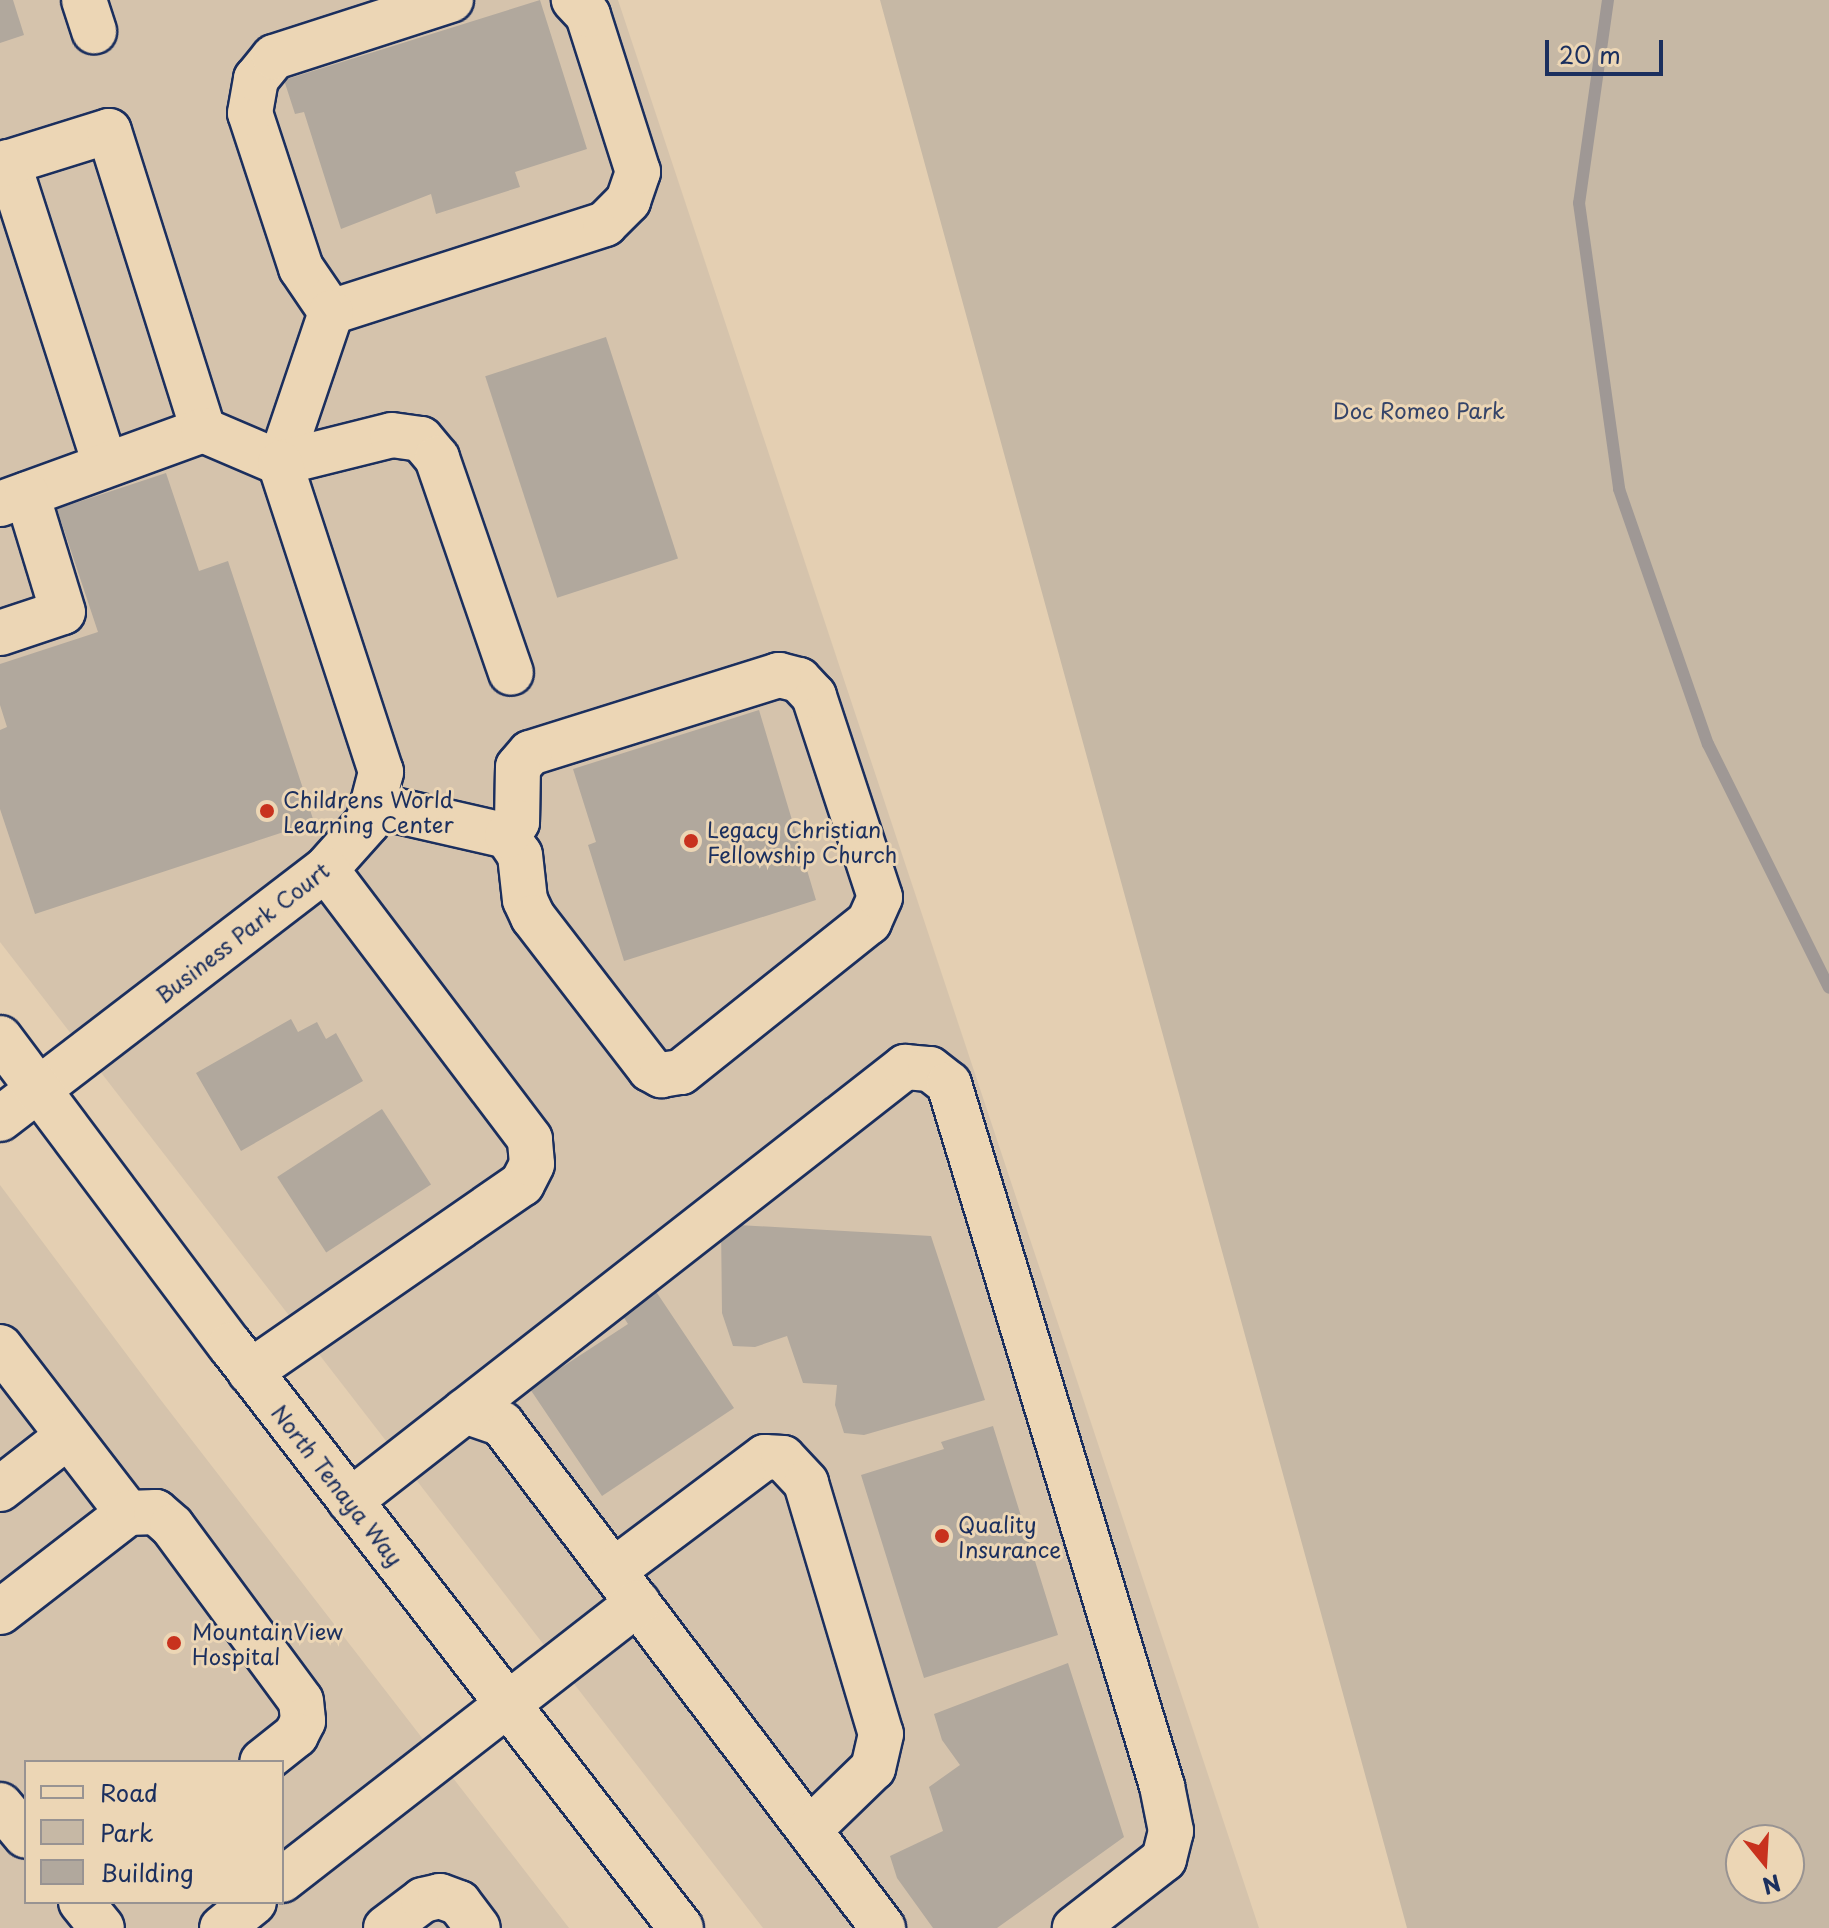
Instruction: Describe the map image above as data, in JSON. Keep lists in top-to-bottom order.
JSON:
{
  "streets": {
    "main road": ["Business Park Court", "North Tenaya Way"]
  },
  "crossings": [
    ["Business Park Court", "North Tenaya Way"]
  ],
  "parks": ["Doc Romeo Park"],
  "places": [
    "Childrens World Learning Center",
    "Legacy Christian Fellowship Church",
    "Quality Insurance",
    "MountainView Hospital"
  ],
  "legend": ["Road", "Park", "Building"],
  "scale_bar": "20 m",
  "north": "bottom"
}
